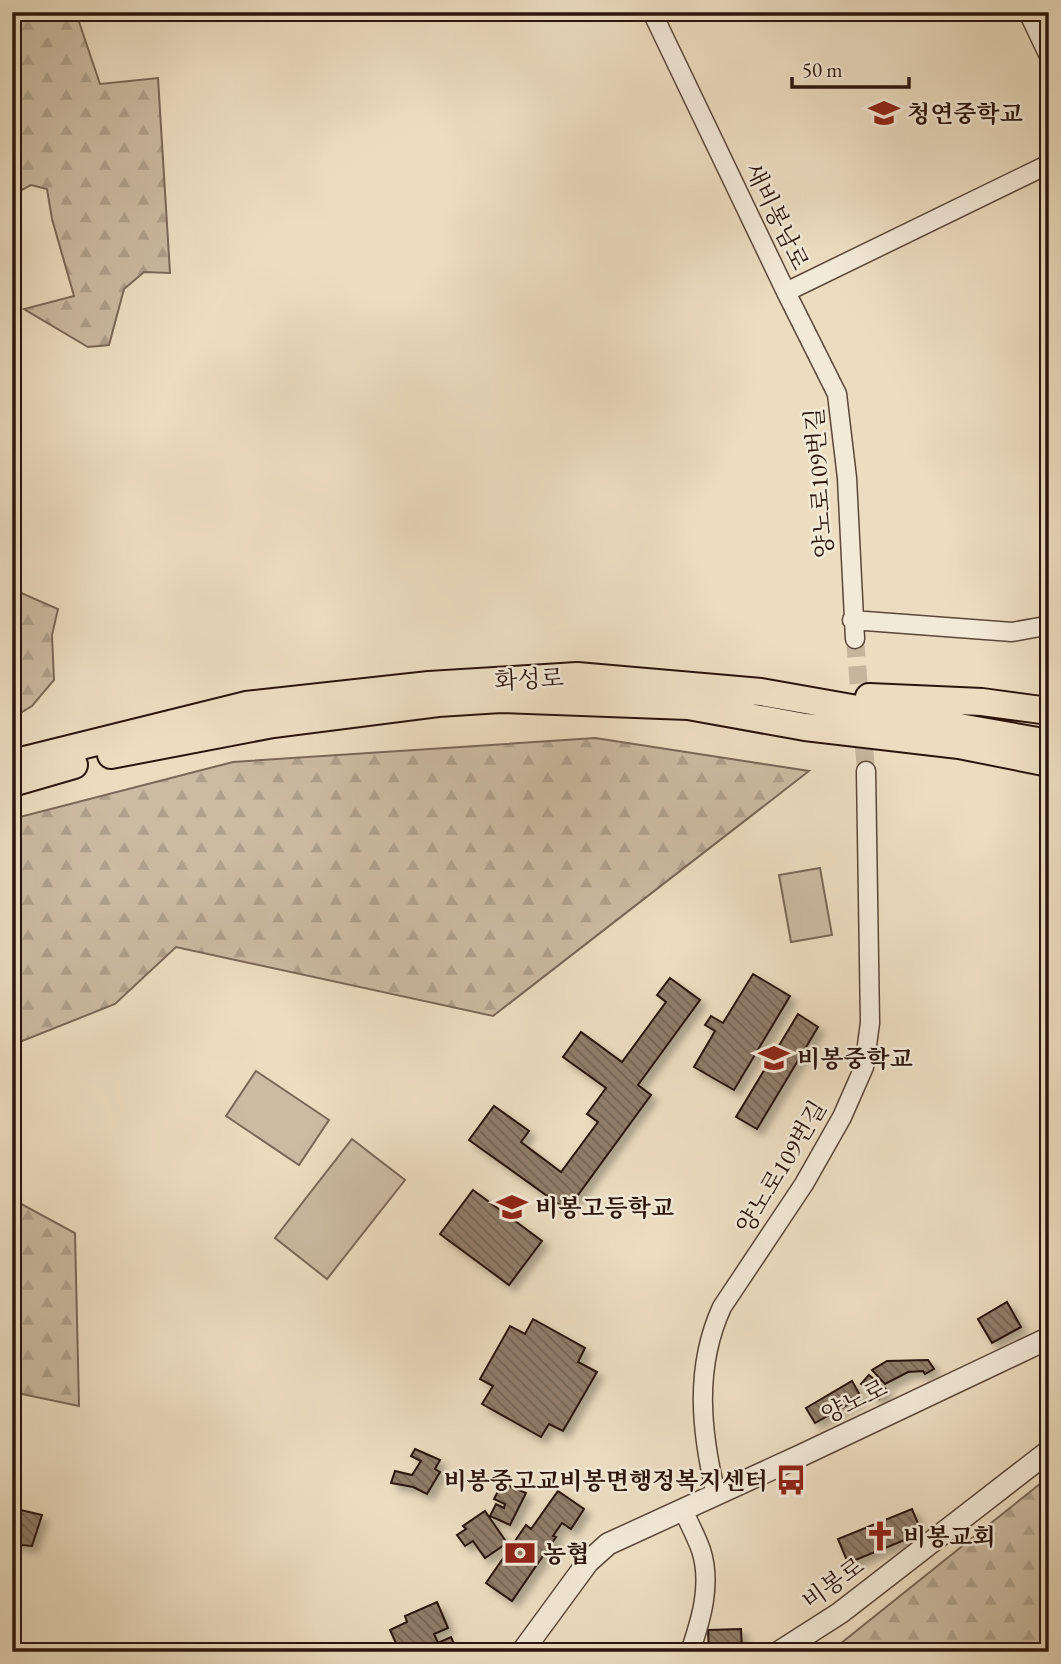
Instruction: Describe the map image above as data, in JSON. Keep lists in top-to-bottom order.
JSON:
{
  "streets": {
    "main road": ["화성로"],
    "street": [
      "새비봉남로",
      "양노로109번길",
      "양노로",
      "비봉로"
    ]
  },
  "crossings": [
    ["새비봉남로", "양노로109번길"],
    ["양노로109번길", "양노로"]
  ],
  "places": {
    "school or university": ["청연중학교", "비봉중학교", "비봉고등학교"],
    "bus stop": ["비봉중고교비봉면행정복지센터"],
    "church": ["비봉교회"],
    "bank": ["농협"]
  },
  "scale_bar": "50 m"
}
